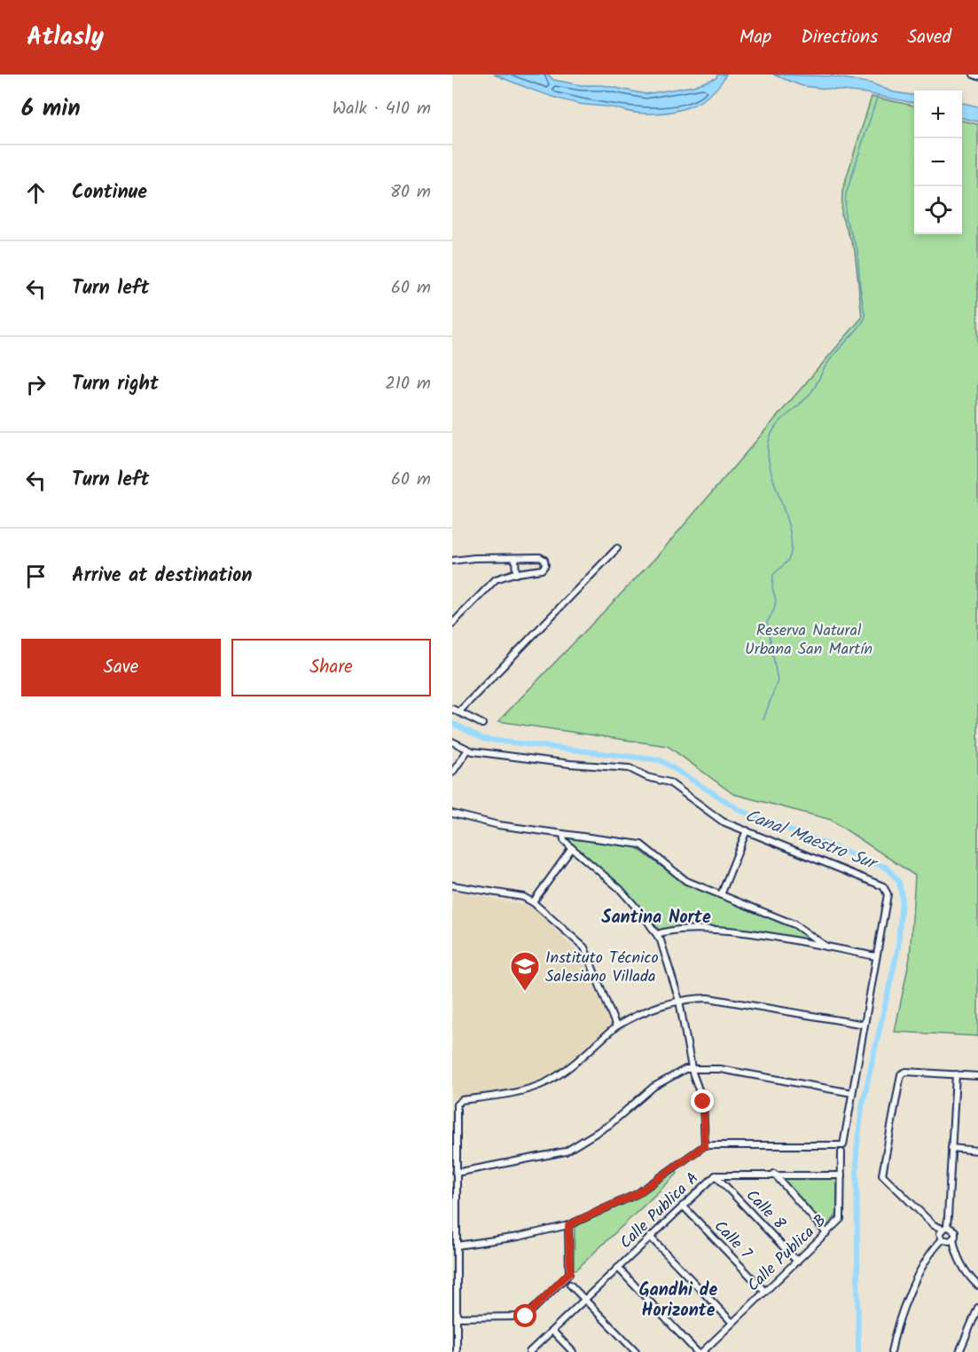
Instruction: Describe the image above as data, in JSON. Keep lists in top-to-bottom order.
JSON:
{
  "streets": {
    "street": [
      "Calle 8",
      "Calle Publica A",
      "Calle 7",
      "Calle Publica B"
    ]
  },
  "crossings": [
    ["Calle 8", "Calle Publica A"],
    ["Calle 8", "Calle Publica B"],
    ["Calle Publica A", "Calle 7"],
    ["Calle Publica A", "Calle Publica B"],
    ["Calle 7", "Calle Publica B"]
  ],
  "districts": ["Santina Norte", "Gandhi de Horizonte"],
  "water": ["Canal Maestro Sur"],
  "parks": ["Reserva Natural Urbana San Martín"],
  "places": {
    "school or university": ["Instituto Técnico Salesiano Villada"]
  },
  "page": {
    "header": "Atlasly",
    "nav": ["Map", "Directions", "Saved"],
    "heading": ["6 min", "Walk · 410 m"],
    "map_buttons": ["+", "−"],
    "list": [
      ["Continue", "80 m"],
      ["Turn left", "60 m"],
      ["Turn right", "210 m"],
      ["Turn left", "60 m"],
      "Arrive at destination"
    ],
    "buttons": ["Save", "Share"]
  }
}
